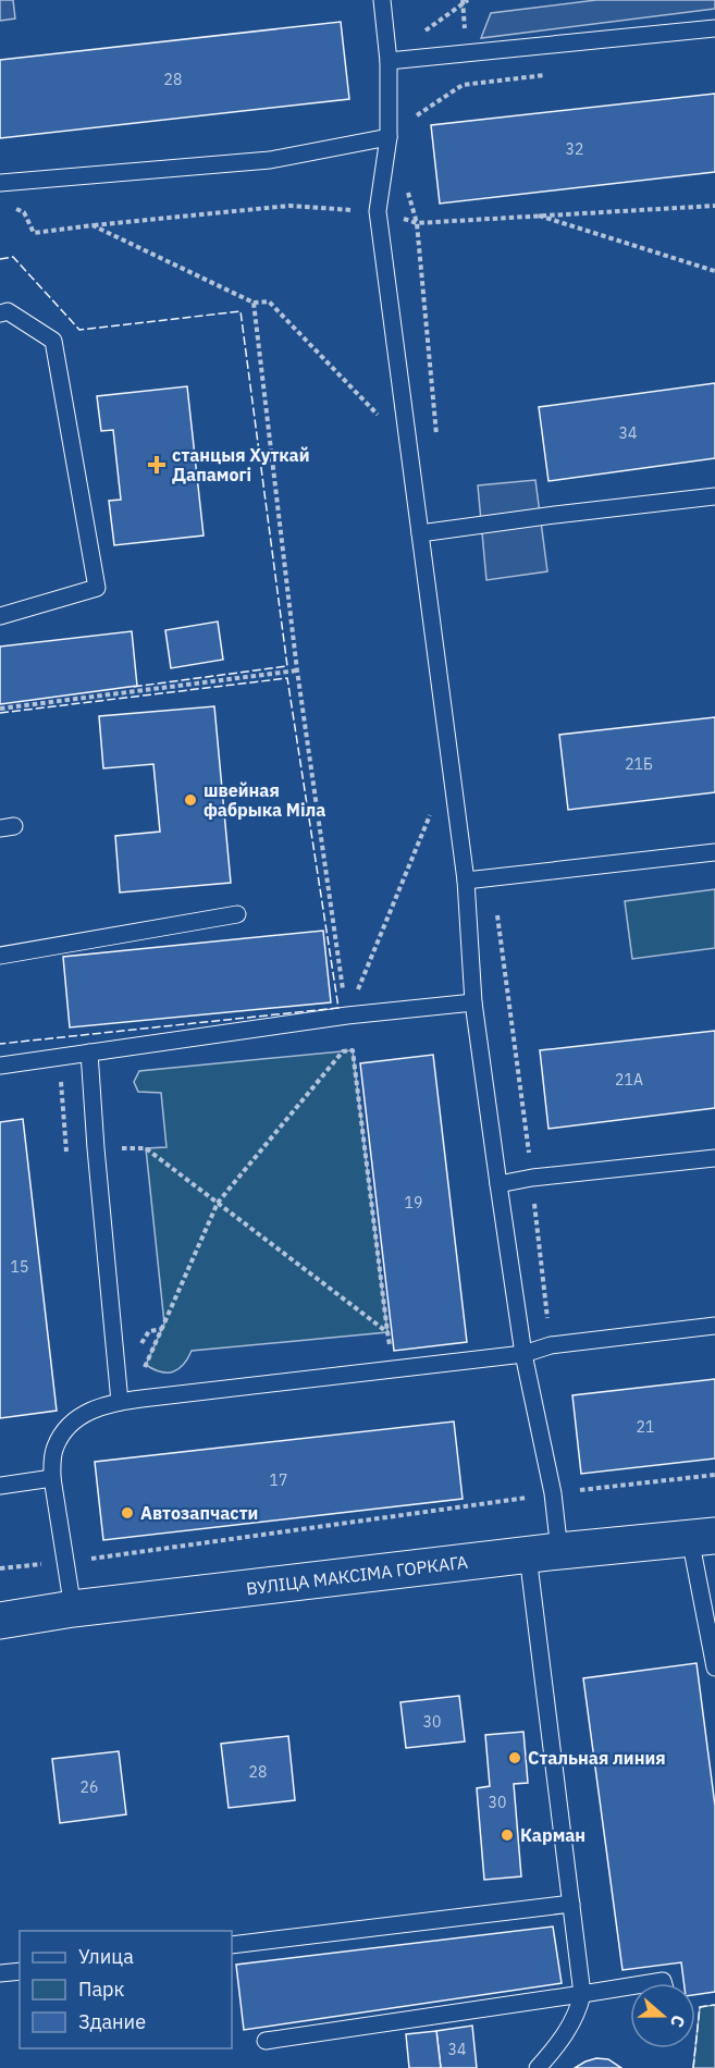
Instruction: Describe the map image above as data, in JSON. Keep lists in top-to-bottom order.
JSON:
{
  "streets": {
    "main road": ["ВУЛІЦА МАКСІМА ГОРКАГА"]
  },
  "places": {
    "health": ["станцыя Хуткай Дапамогі"],
    "other": [
      "швейная фабрыка Міла",
      "Автозапчасти",
      "Стальная линия",
      "Карман"
    ]
  },
  "house_numbers": [
    "28",
    "32",
    "34",
    "21Б",
    "21А",
    "19",
    "15",
    "21",
    "17",
    "30",
    "28",
    "26",
    "30",
    "34"
  ],
  "legend": ["Улица", "Парк", "Здание"],
  "north": "right"
}
